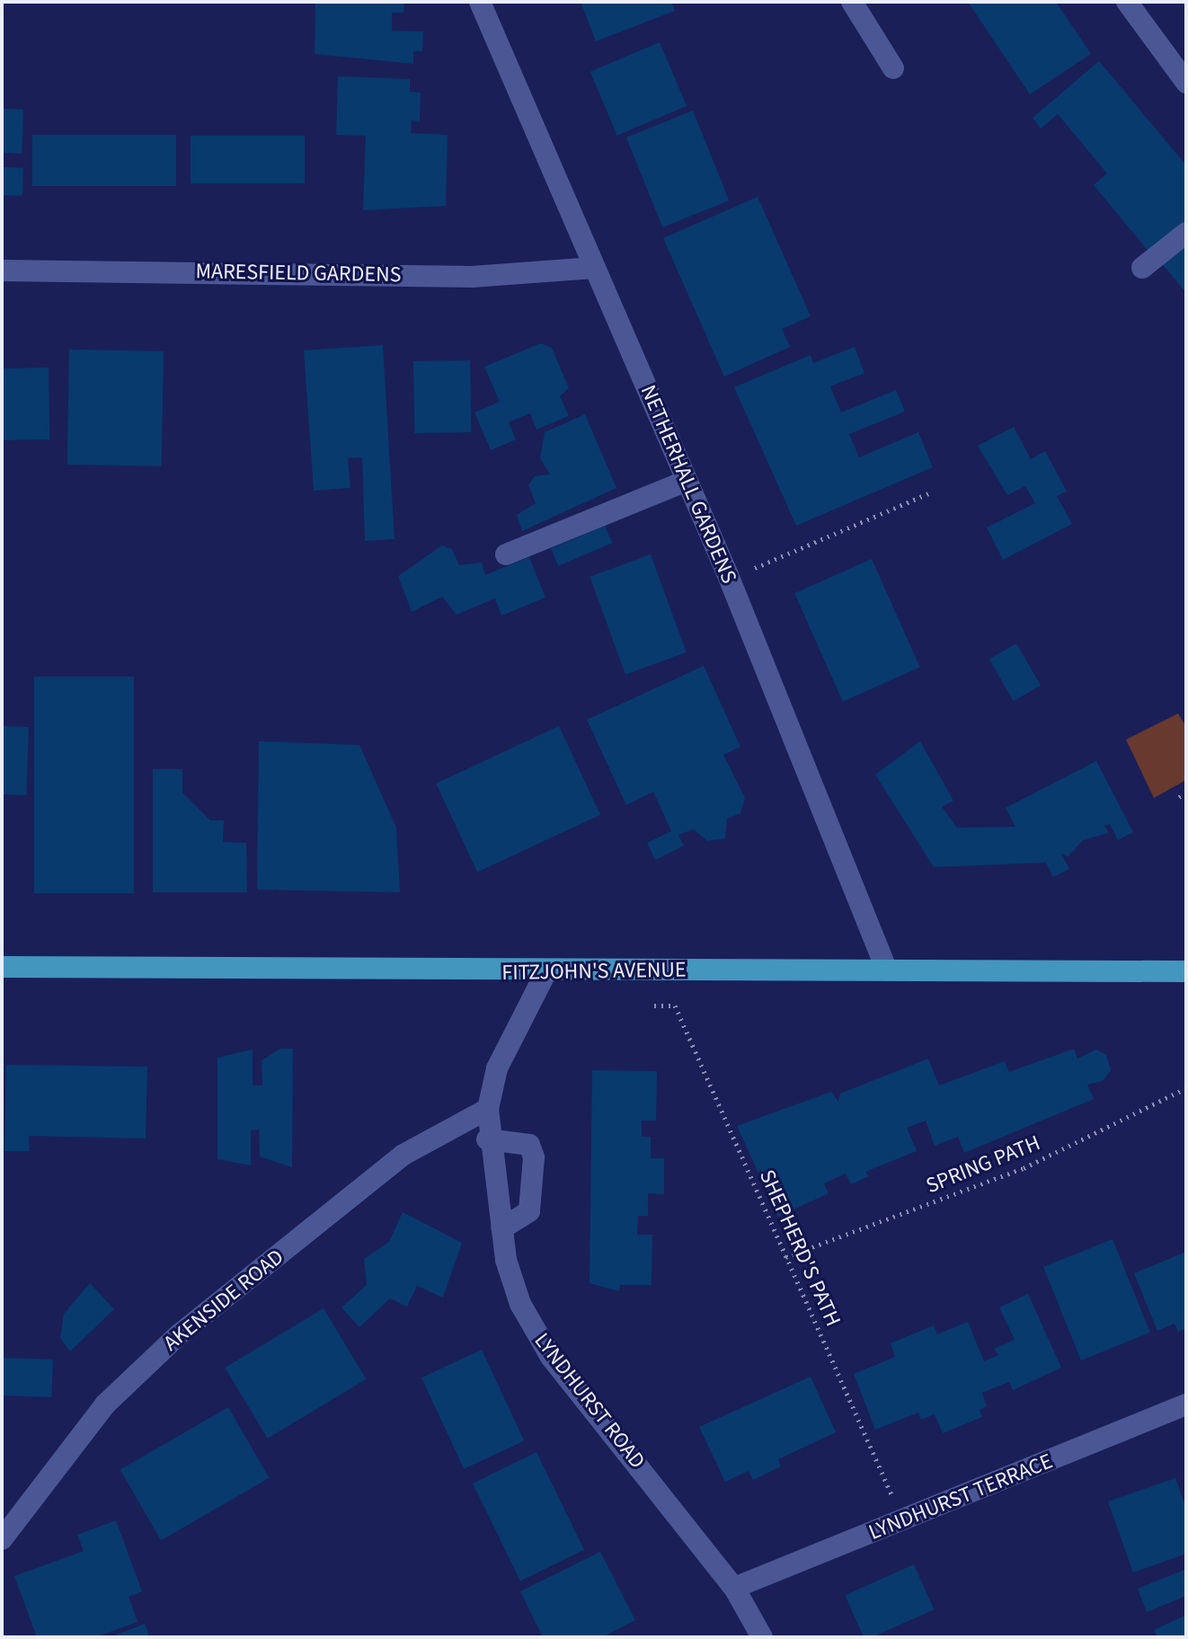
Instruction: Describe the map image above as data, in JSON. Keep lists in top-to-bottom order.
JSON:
{
  "streets": {
    "main road": ["FITZJOHN'S AVENUE"],
    "street": [
      "MARESFIELD GARDENS",
      "NETHERHALL GARDENS",
      "AKENSIDE ROAD",
      "LYNDHURST ROAD",
      "LYNDHURST TERRACE"
    ],
    "path": ["SPRING PATH", "SHEPHERD'S PATH"]
  },
  "crossings": [
    ["MARESFIELD GARDENS", "NETHERHALL GARDENS"],
    ["NETHERHALL GARDENS", "FITZJOHN'S AVENUE"],
    ["FITZJOHN'S AVENUE", "LYNDHURST ROAD"],
    ["SPRING PATH", "SHEPHERD'S PATH"],
    ["AKENSIDE ROAD", "LYNDHURST ROAD"],
    ["LYNDHURST ROAD", "LYNDHURST TERRACE"]
  ]
}
